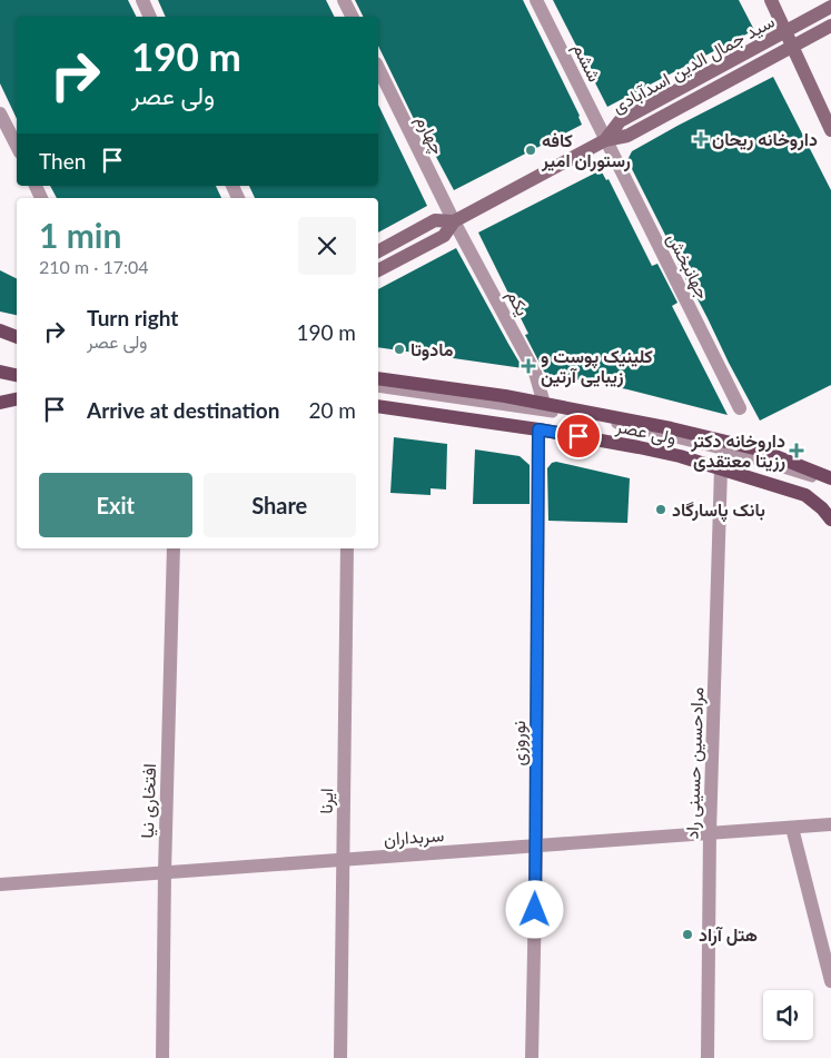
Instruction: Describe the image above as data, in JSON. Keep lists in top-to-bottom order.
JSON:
{
  "streets": {
    "main road": ["سید جمال الدین اسدآبادی", "ولی عصر"],
    "street": [
      "ششم",
      "چهارم",
      "جهانبخش",
      "یکم",
      "نوروزی",
      "مرادحسین حسینی راد",
      "افتخاری نیا",
      "ايرنا",
      "سربداران"
    ]
  },
  "crossings": [
    ["ششم", "سید جمال الدین اسدآبادی"],
    ["ششم", "جهانبخش"],
    ["سید جمال الدین اسدآبادی", "چهارم"],
    ["سید جمال الدین اسدآبادی", "جهانبخش"],
    ["سید جمال الدین اسدآبادی", "یکم"],
    ["چهارم", "یکم"],
    ["یکم", "ولی عصر"],
    ["ولی عصر", "نوروزی"],
    ["ولی عصر", "مرادحسین حسینی راد"],
    ["نوروزی", "سربداران"],
    ["مرادحسین حسینی راد", "سربداران"],
    ["افتخاری نیا", "سربداران"],
    ["ايرنا", "سربداران"]
  ],
  "places": {
    "health": ["داروخانه ریحان", "کلینیک پوست و زیبایی آرتین", "داروخانه دکتر رزیتا معتقدی"],
    "other": [
      "کافه رستوران امیر",
      "مادوتا",
      "بانک پاسارگاد",
      "هتل آراد"
    ]
  },
  "page": {
    "turn": ["190 m", "ولی عصر"],
    "then": "Then",
    "heading": ["1 min", "210 m · 17:04"],
    "list": [
      {
        "name": "Turn right",
        "note": "ولی عصر",
        "value": "190 m"
      },
      {
        "name": "Arrive at destination",
        "value": "20 m"
      }
    ],
    "buttons": ["Exit", "Share"]
  }
}
